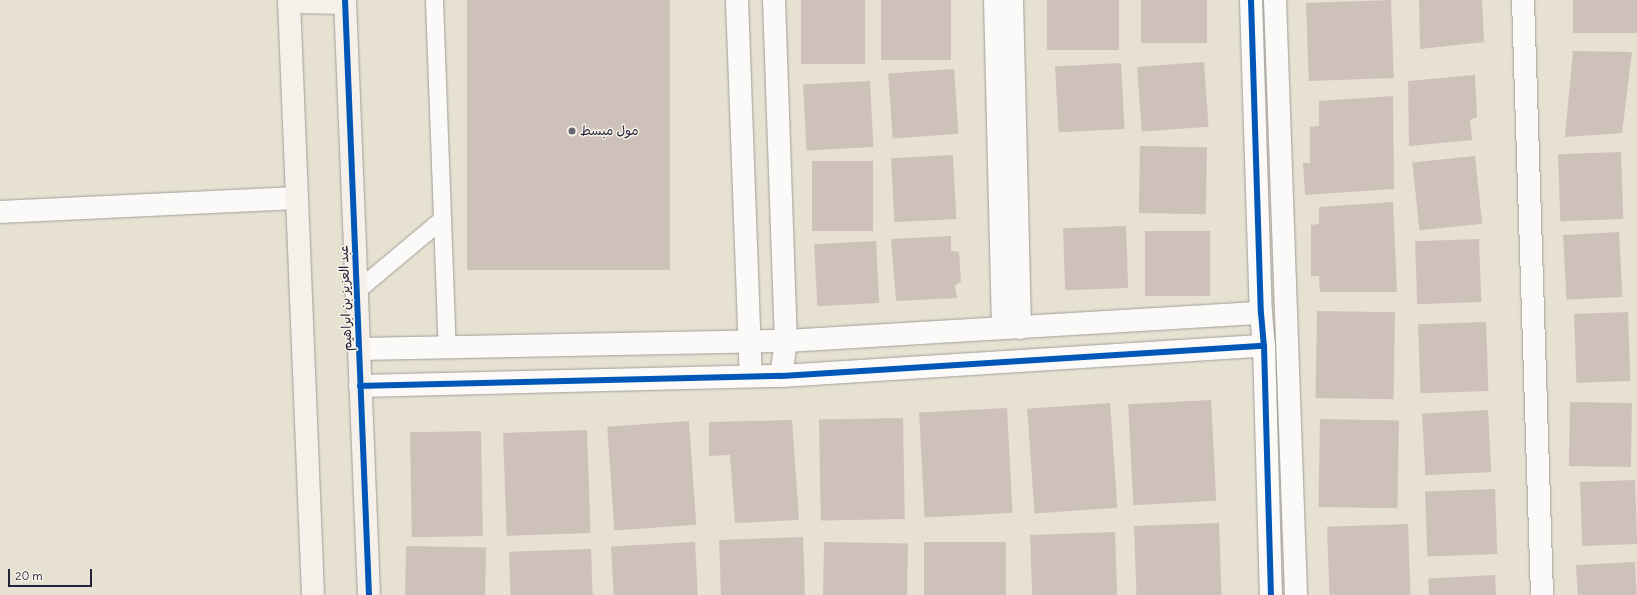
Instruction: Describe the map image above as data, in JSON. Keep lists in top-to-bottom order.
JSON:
{
  "streets": {
    "street": ["عبد العزيز بن ابراهيم"]
  },
  "places": ["مول مبسط"],
  "scale_bar": "20 m"
}
